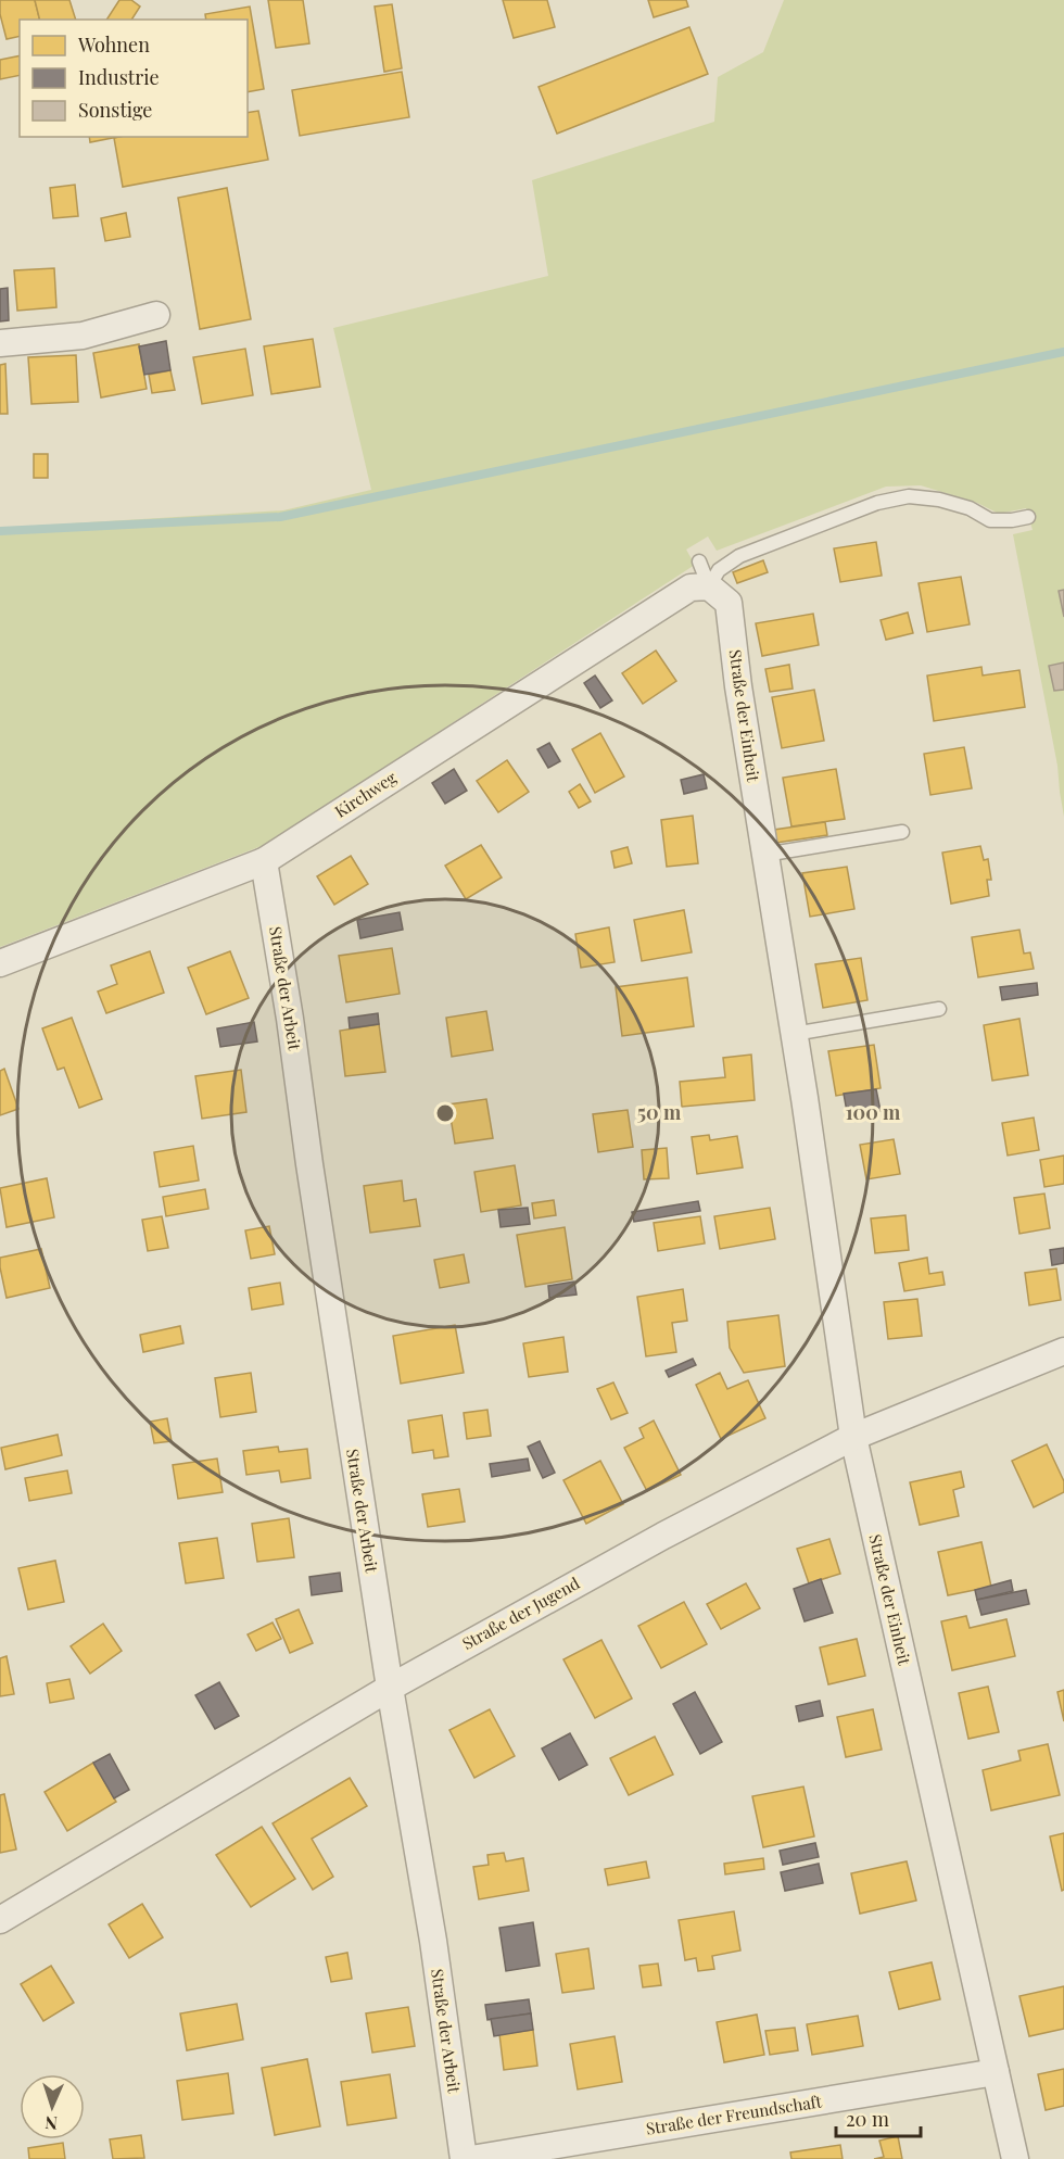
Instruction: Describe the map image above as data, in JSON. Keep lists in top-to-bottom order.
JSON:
{
  "streets": {
    "street": [
      "Straße der Einheit",
      "Kirchweg",
      "Straße der Arbeit",
      "Straße der Jugend",
      "Straße der Freundschaft"
    ]
  },
  "crossings": [
    ["Straße der Einheit", "Kirchweg"],
    ["Straße der Einheit", "Straße der Jugend"],
    ["Straße der Einheit", "Straße der Freundschaft"],
    ["Kirchweg", "Straße der Arbeit"],
    ["Straße der Arbeit", "Straße der Jugend"]
  ],
  "legend": ["Wohnen", "Industrie", "Sonstige"],
  "scale_bar": "20 m",
  "north": "bottom",
  "rings": ["50 m", "100 m"]
}
